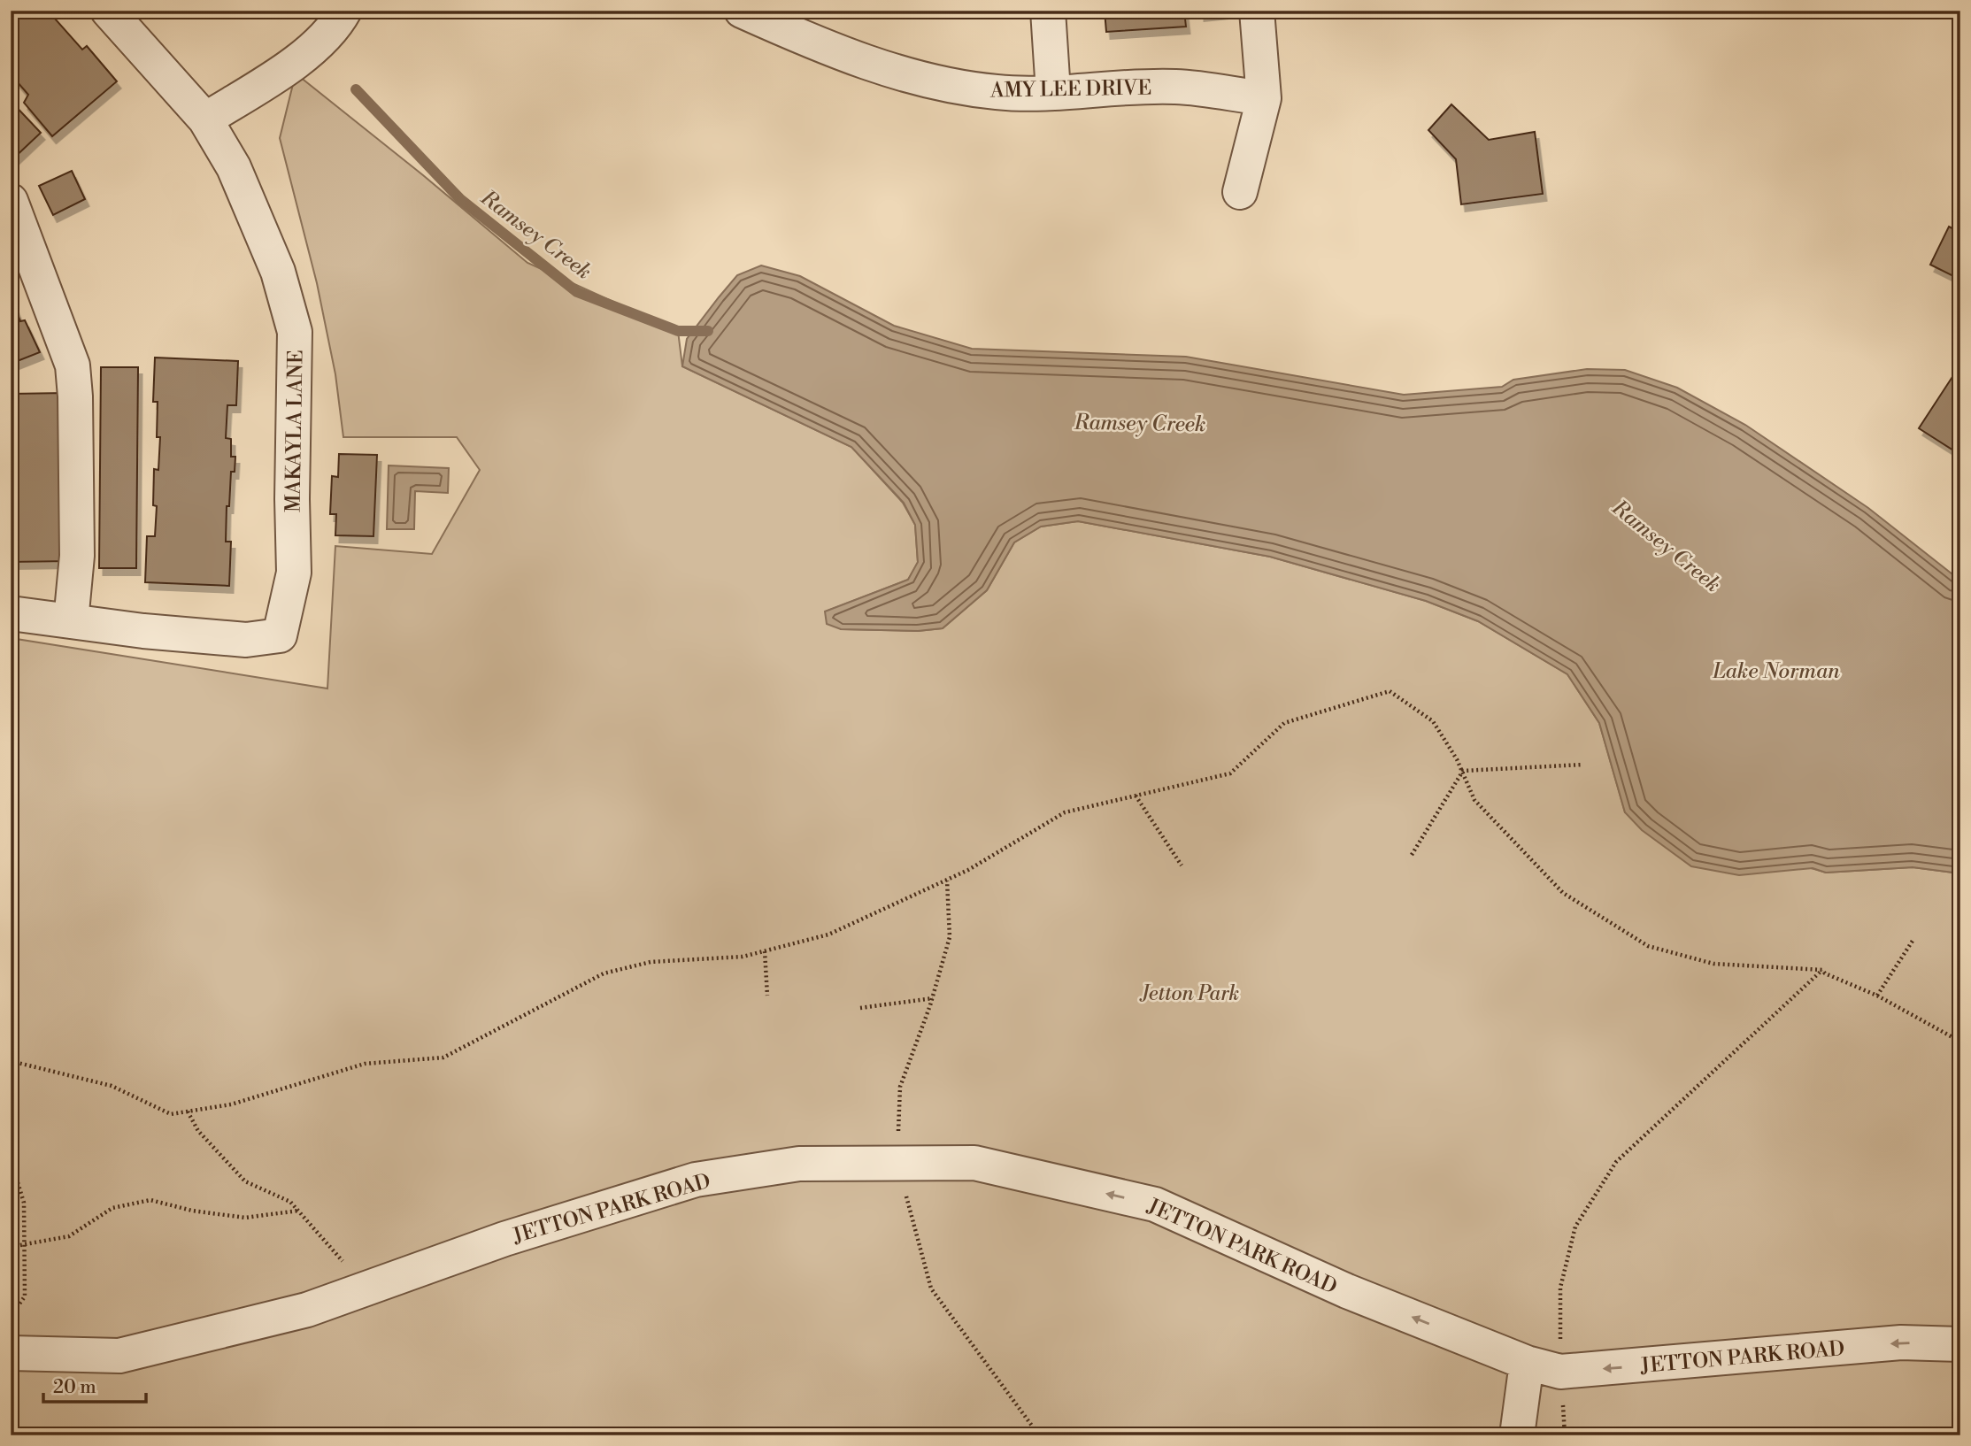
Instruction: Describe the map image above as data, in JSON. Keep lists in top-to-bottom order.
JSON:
{
  "streets": {
    "street": ["AMY LEE DRIVE", "MAKAYLA LANE", "JETTON PARK ROAD"]
  },
  "one_way": ["JETTON PARK ROAD"],
  "water": ["Ramsey Creek", "Lake Norman"],
  "parks": ["Jetton Park"],
  "scale_bar": "20 m"
}
